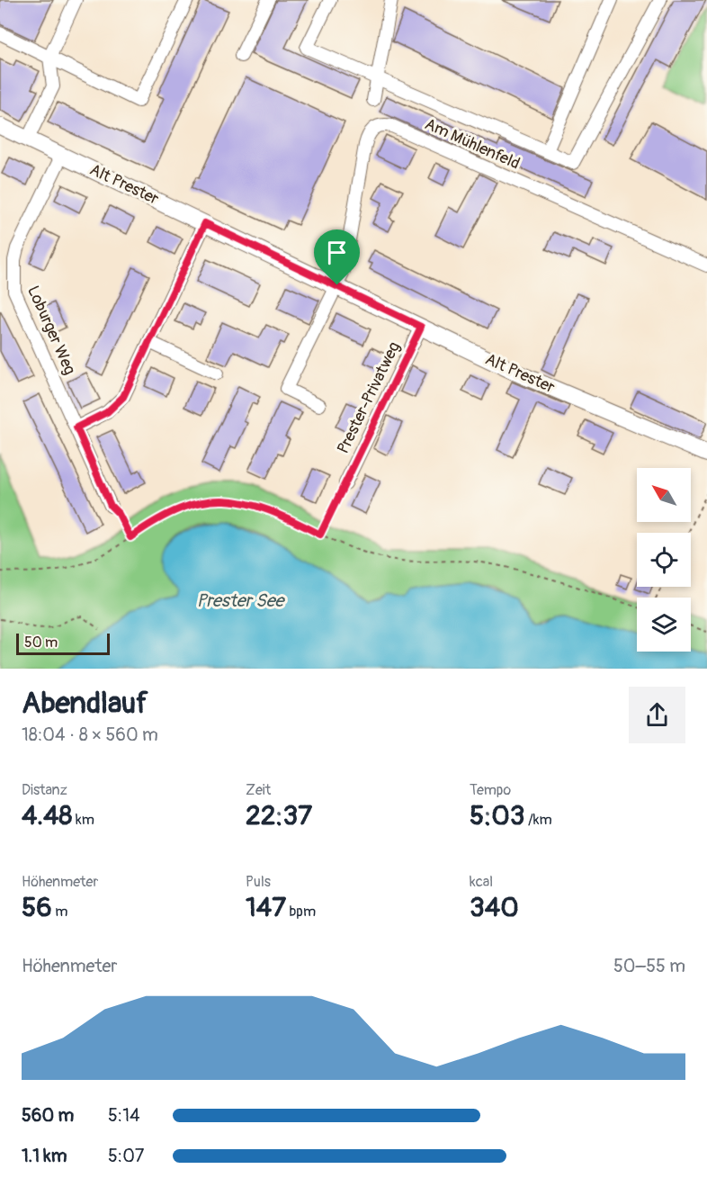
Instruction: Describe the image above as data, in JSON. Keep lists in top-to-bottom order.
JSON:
{
  "streets": {
    "main road": ["Alt Prester"],
    "street": ["Am Mühlenfeld", "Loburger Weg", "Prester-Privatweg"]
  },
  "crossings": [
    ["Am Mühlenfeld", "Alt Prester"],
    ["Alt Prester", "Loburger Weg"],
    ["Alt Prester", "Prester-Privatweg"]
  ],
  "water": ["Prester See"],
  "scale_bar": "50 m",
  "north": "top left",
  "page": {
    "scale": "50 m",
    "heading": ["Abendlauf", "18:04 · 8 × 560 m"],
    "stats": [
      ["Distanz", "4.48 km"],
      ["Zeit", "22:37"],
      ["Tempo", "5:03 /km"],
      ["Höhenmeter", "56 m"],
      ["Puls", "147 bpm"],
      ["kcal", "340"]
    ],
    "chart": ["Höhenmeter", "50–55 m"],
    "list": [
      {
        "name": "560 m",
        "note": "5:14"
      },
      {
        "name": "1.1 km",
        "note": "5:07"
      }
    ]
  }
}
